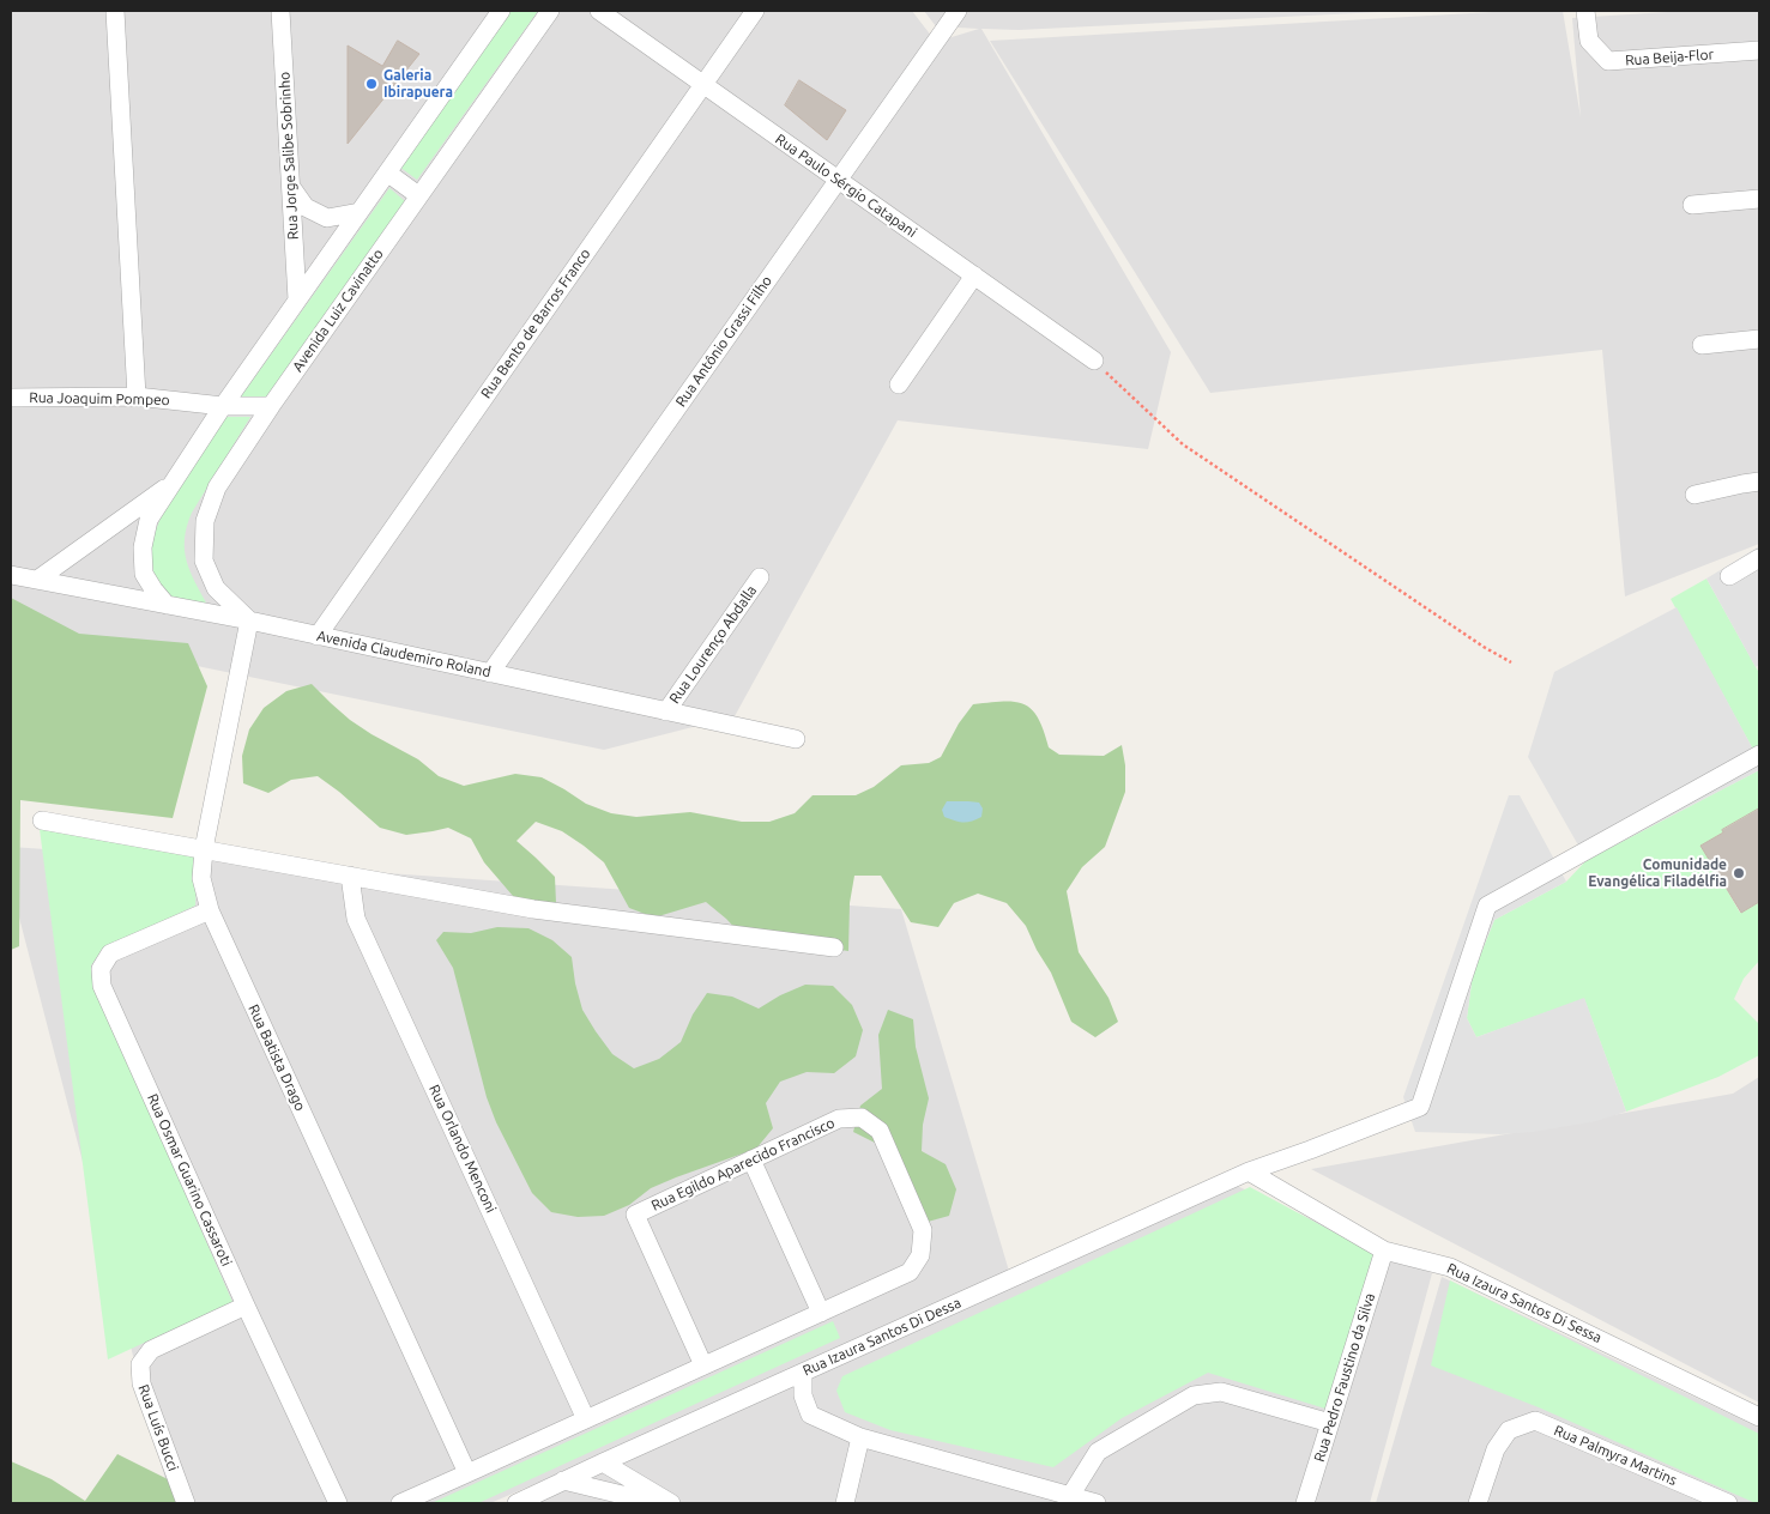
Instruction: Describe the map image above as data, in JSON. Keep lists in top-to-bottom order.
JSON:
{
  "streets": {
    "street": [
      "Rua Beija-Flor",
      "Rua Jorge Salibe Sobrinho",
      "Rua Paulo Sérgio Catapani",
      "Avenida Luiz Cavinatto",
      "Rua Bento de Barros Franco",
      "Rua Antônio Grassi Filho",
      "Rua Joaquim Pompeo",
      "Rua Lourenço Abdalla",
      "Avenida Claudemiro Roland",
      "Rua Batista Drago",
      "Rua Orlando Menconi",
      "Rua Egildo Aparecido Francisco",
      "Rua Osmar Guarino Cassaroti",
      "Rua Izaura Santos Di Sessa",
      "Rua Izaura Santos Di Dessa",
      "Rua Pedro Faustino da Silva",
      "Rua Luís Bucci",
      "Rua Palmyra Martins"
    ]
  },
  "crossings": [
    ["Rua Paulo Sérgio Catapani", "Rua Bento de Barros Franco"],
    ["Rua Paulo Sérgio Catapani", "Rua Antônio Grassi Filho"],
    ["Avenida Luiz Cavinatto", "Rua Joaquim Pompeo"],
    ["Avenida Luiz Cavinatto", "Avenida Claudemiro Roland"],
    ["Avenida Luiz Cavinatto", "Rua Batista Drago"],
    ["Rua Bento de Barros Franco", "Avenida Claudemiro Roland"],
    ["Rua Antônio Grassi Filho", "Avenida Claudemiro Roland"],
    ["Rua Lourenço Abdalla", "Avenida Claudemiro Roland"],
    ["Avenida Claudemiro Roland", "Rua Batista Drago"],
    ["Rua Batista Drago", "Rua Osmar Guarino Cassaroti"],
    ["Rua Osmar Guarino Cassaroti", "Rua Luís Bucci"],
    ["Rua Izaura Santos Di Sessa", "Rua Izaura Santos Di Dessa"],
    ["Rua Izaura Santos Di Sessa", "Rua Pedro Faustino da Silva"]
  ],
  "places": ["Galeria Ibirapuera", "Comunidade Evangélica Filadélfia"]
}
